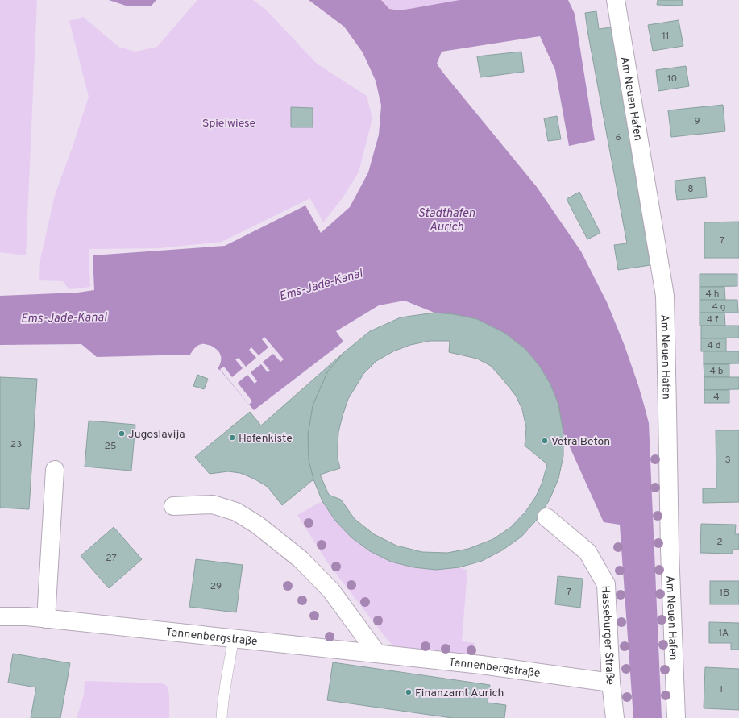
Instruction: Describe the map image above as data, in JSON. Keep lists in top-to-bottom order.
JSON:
{
  "streets": {
    "street": ["Am Neuen Hafen", "Hasseburger Straße", "Tannenbergstraße"]
  },
  "crossings": [
    ["Hasseburger Straße", "Tannenbergstraße"]
  ],
  "water": ["Stadthafen Aurich", "Ems-Jade-Kanal"],
  "parks": ["Spielwiese"],
  "places": [
    "Jugoslavija",
    "Hafenkiste",
    "Vetra Beton",
    "Finanzamt Aurich"
  ],
  "house_numbers": [
    "11",
    "10",
    "9",
    "6",
    "8",
    "7",
    "4 h",
    "4 g",
    "4 f",
    "4 d",
    "4 b",
    "4",
    "23",
    "25",
    "3",
    "2",
    "27",
    "29",
    "7",
    "1B",
    "1A",
    "1"
  ]
}
